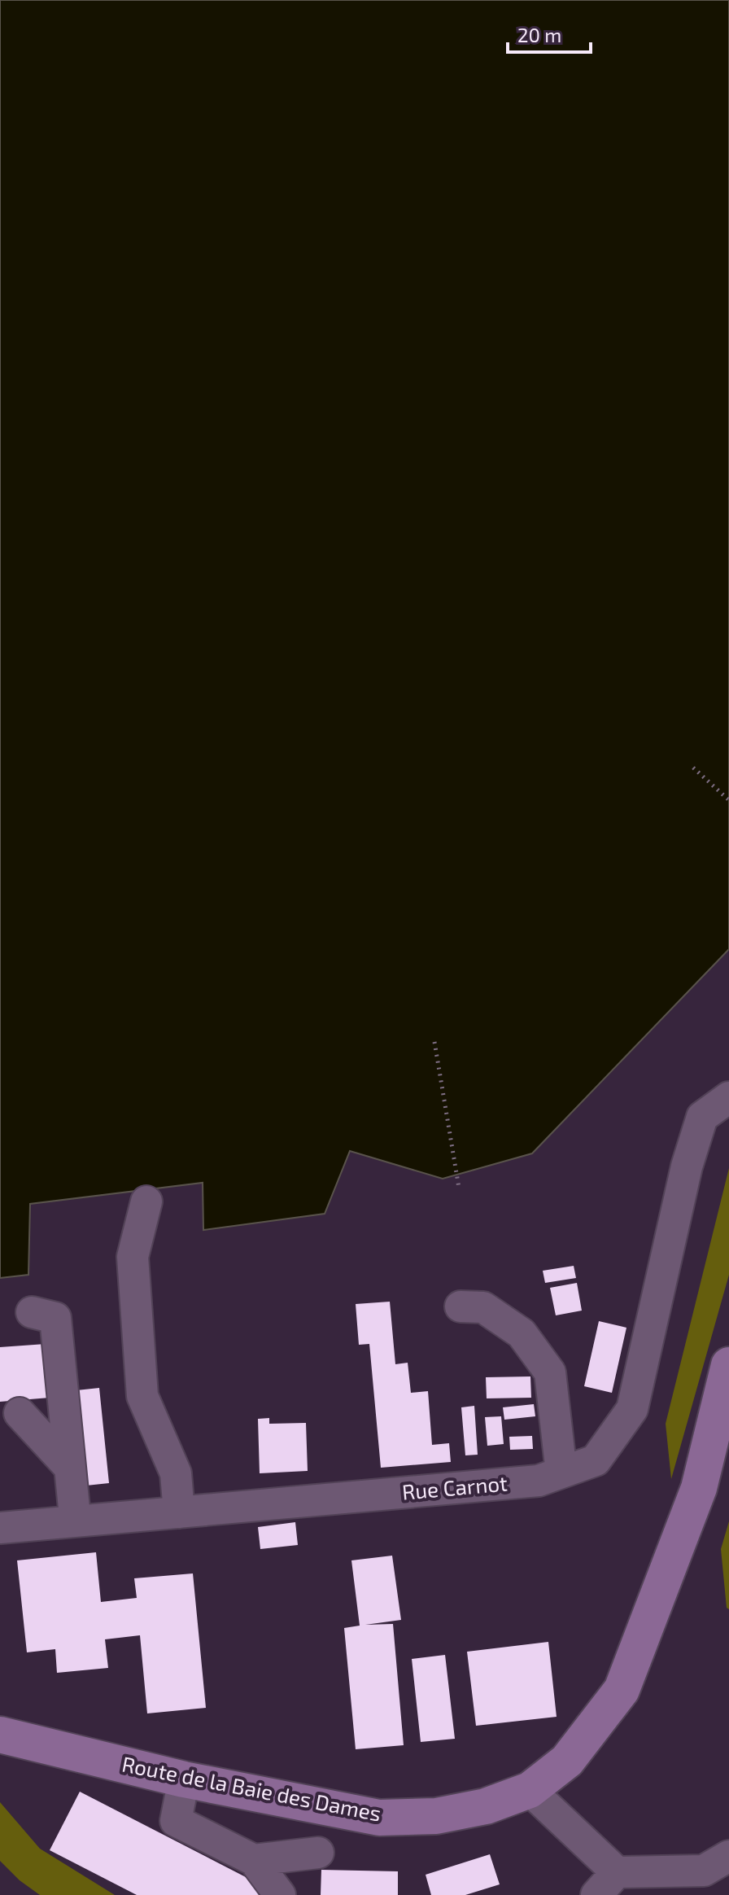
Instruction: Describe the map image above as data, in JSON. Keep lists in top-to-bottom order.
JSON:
{
  "streets": {
    "main road": ["Route de la Baie des Dames"],
    "street": ["Rue Carnot"]
  },
  "scale_bar": "20 m"
}
